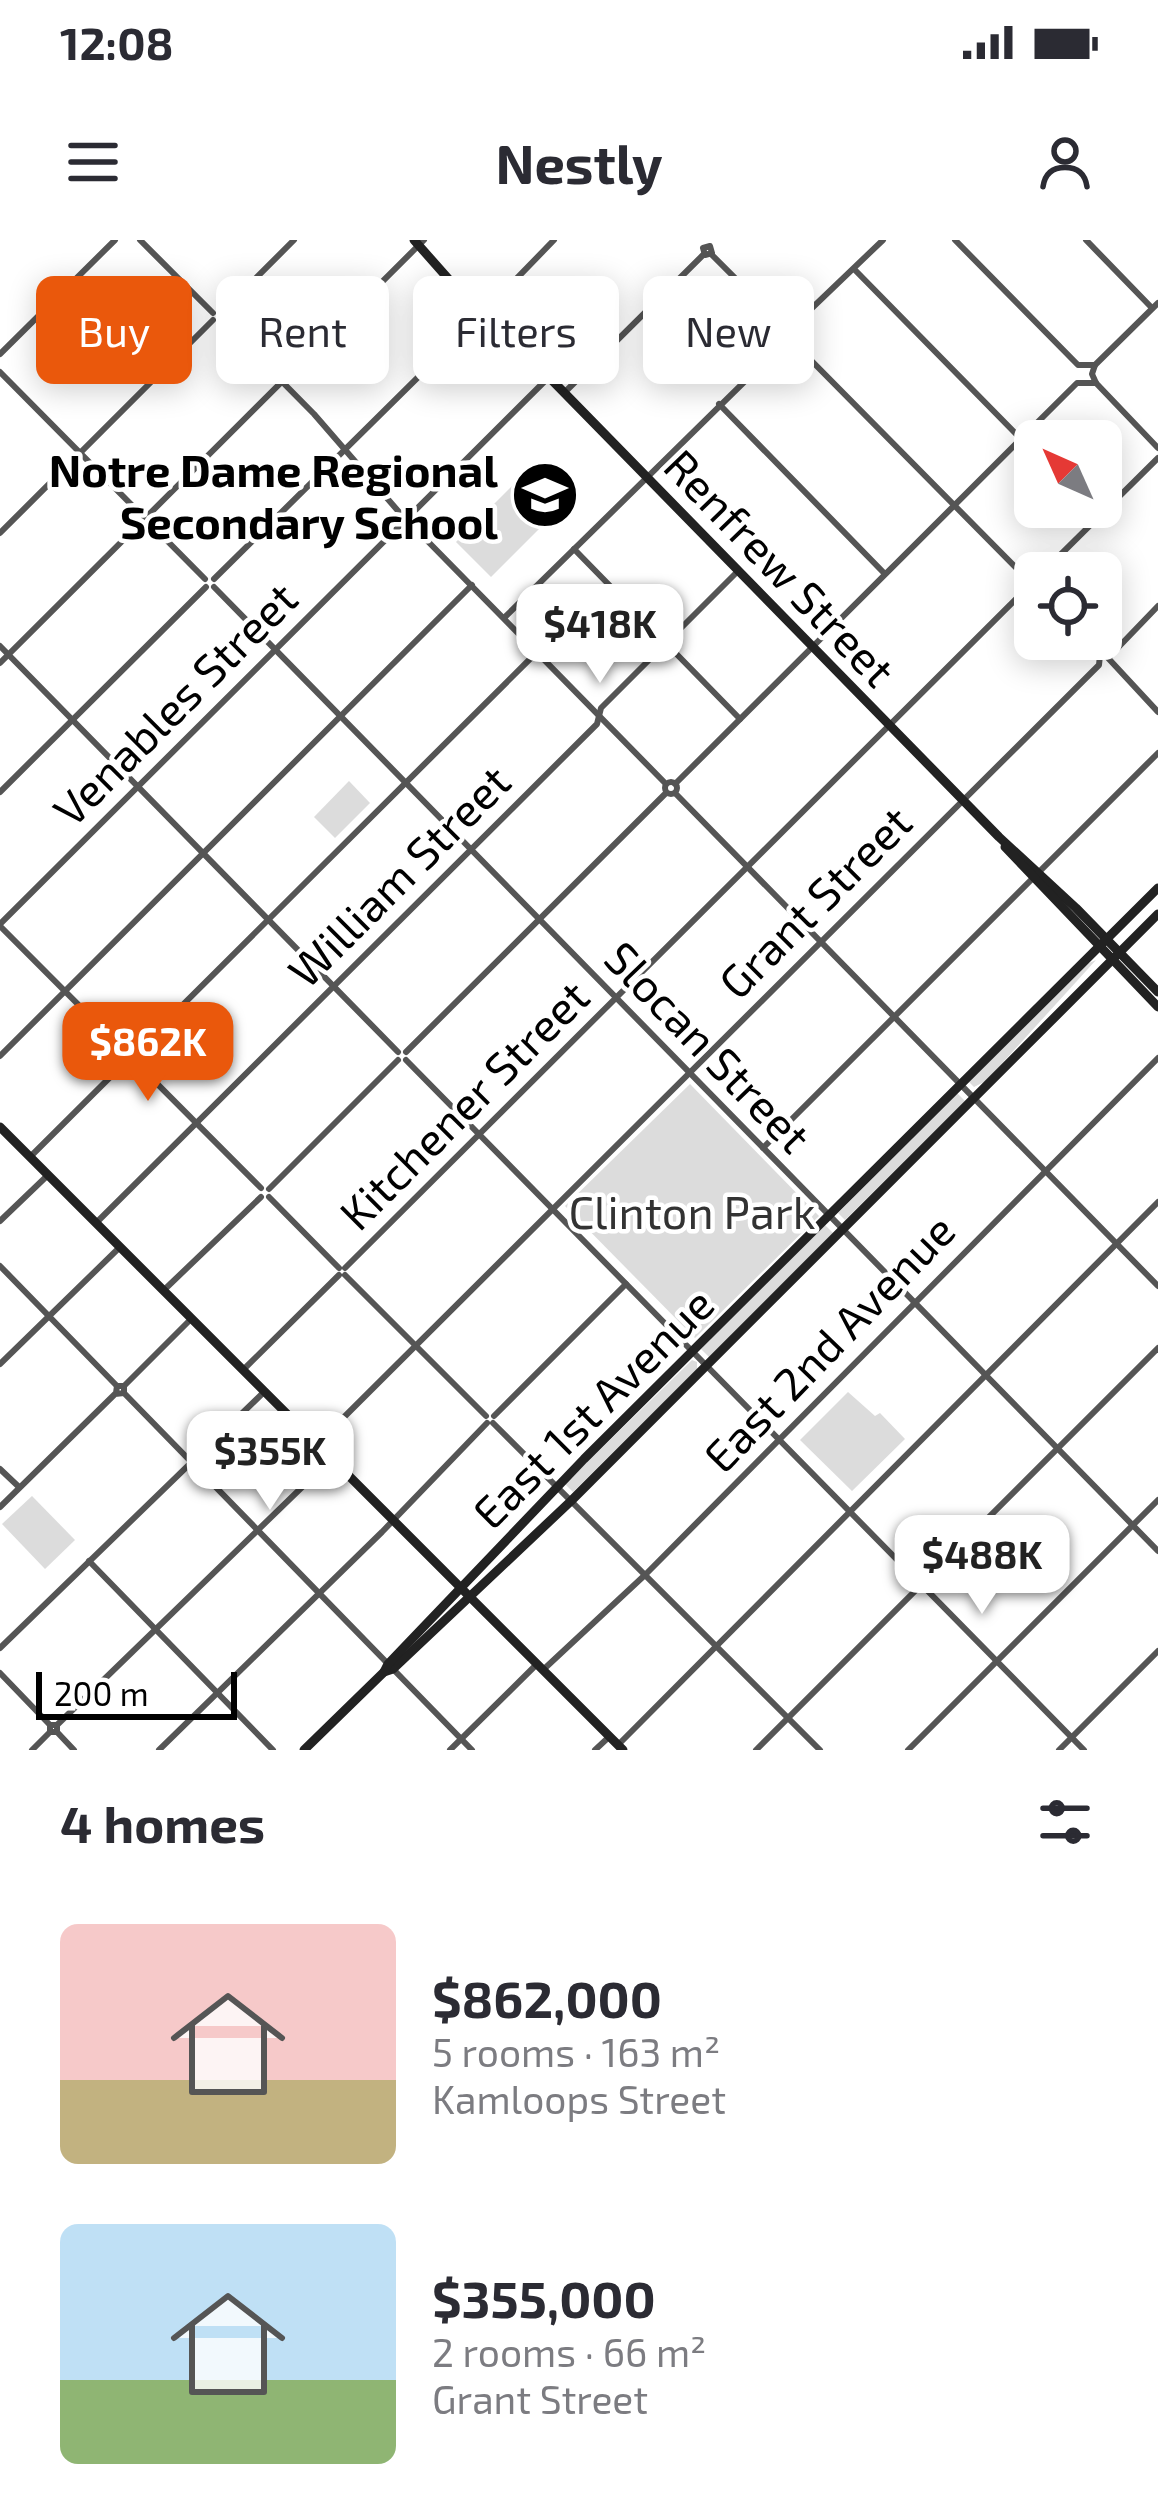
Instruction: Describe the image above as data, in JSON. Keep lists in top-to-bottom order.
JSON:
{
  "streets": {
    "main road": ["Renfrew Street", "East 1st Avenue"],
    "street": [
      "Venables Street",
      "William Street",
      "Grant Street",
      "Slocan Street",
      "Kitchener Street",
      "East 2nd Avenue"
    ]
  },
  "crossings": [
    ["Renfrew Street", "William Street"],
    ["Renfrew Street", "Grant Street"],
    ["Renfrew Street", "Kitchener Street"],
    ["Renfrew Street", "East 1st Avenue"],
    ["Venables Street", "Slocan Street"],
    ["William Street", "Slocan Street"],
    ["Grant Street", "Slocan Street"],
    ["Slocan Street", "Kitchener Street"],
    ["Slocan Street", "East 2nd Avenue"],
    ["Slocan Street", "East 1st Avenue"]
  ],
  "parks": ["Clinton Park"],
  "places": {
    "school or university": ["Notre Dame Regional Secondary School"]
  },
  "scale_bar": "200 m",
  "north": "top left",
  "page": {
    "status": "12:08",
    "header": "Nestly",
    "chip": [
      "Buy",
      "Rent",
      "Filters",
      "New"
    ],
    "price": [
      "$418K",
      "$862K",
      "$355K",
      "$488K"
    ],
    "scale": "200 m",
    "heading": "4 homes",
    "list": [
      {
        "name": "$862,000",
        "note": "5 rooms · 163 m² · Kamloops Street"
      },
      {
        "name": "$355,000",
        "note": "2 rooms · 66 m² · Grant Street"
      }
    ]
  }
}
